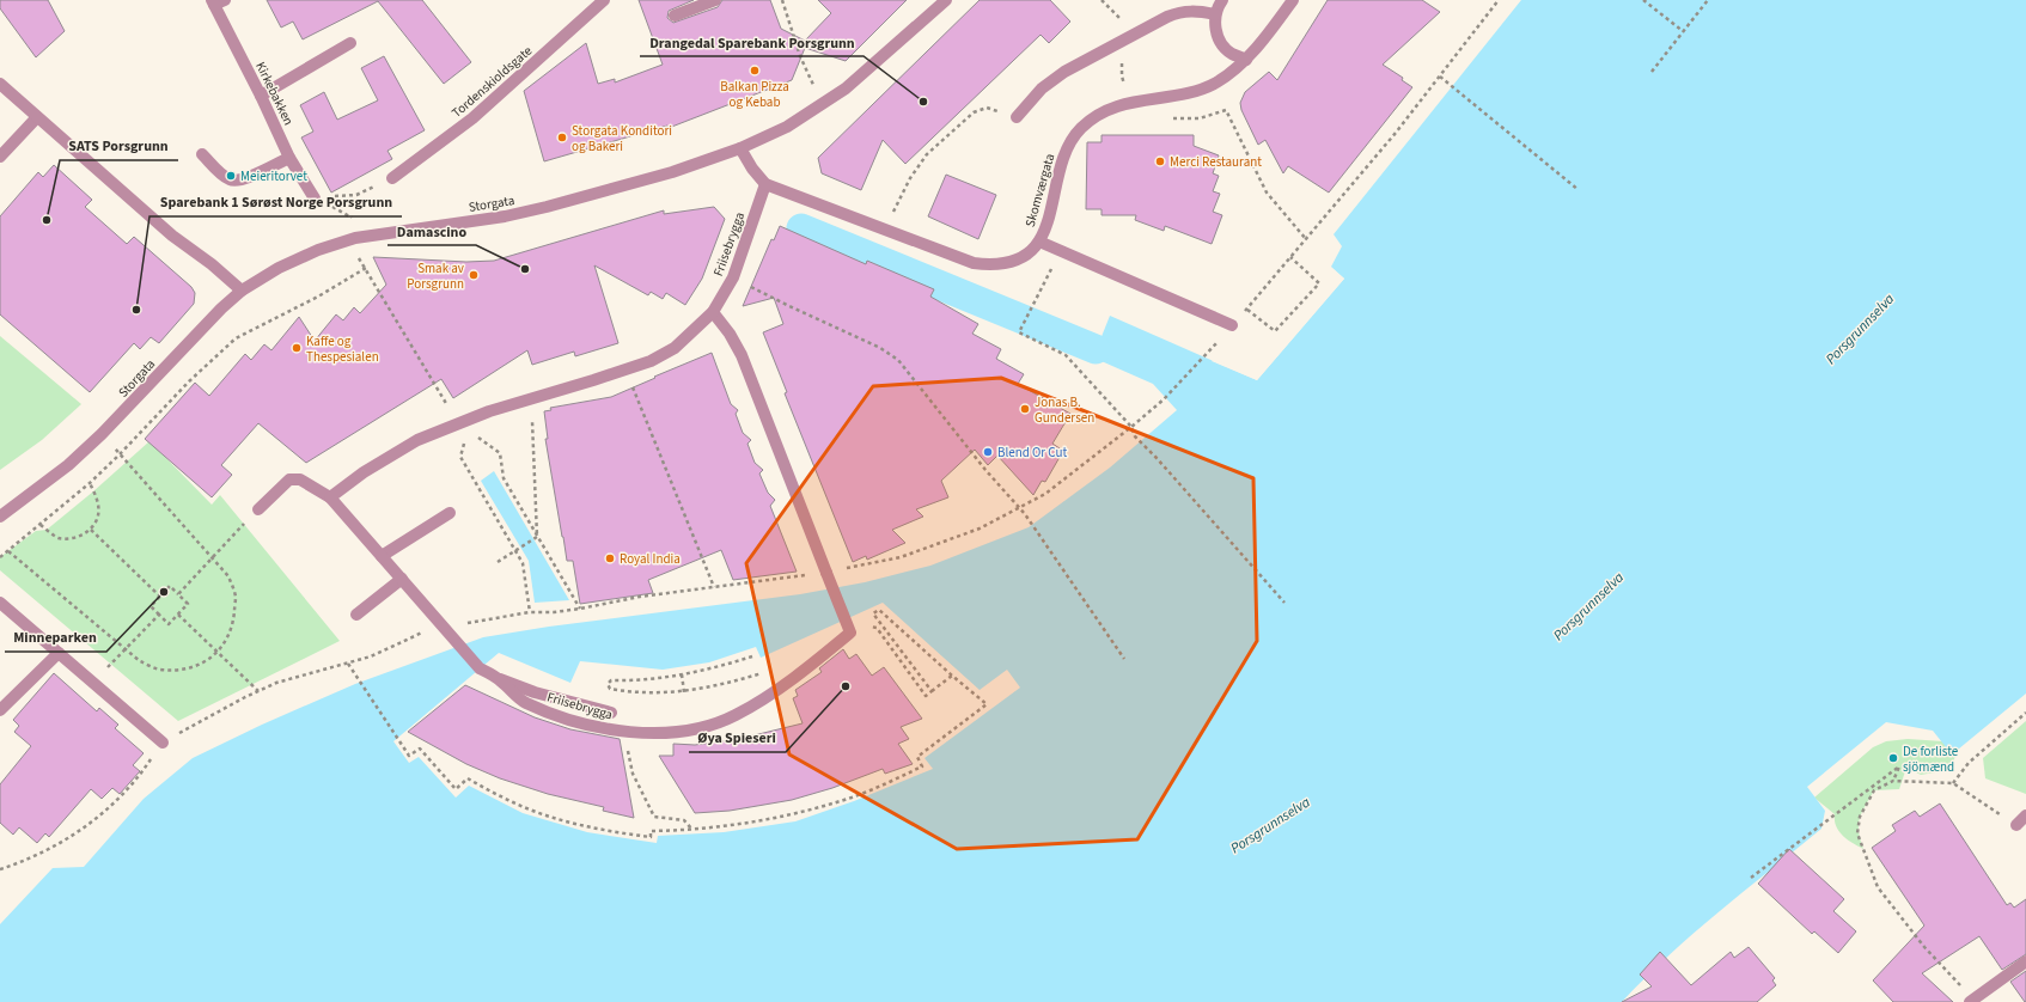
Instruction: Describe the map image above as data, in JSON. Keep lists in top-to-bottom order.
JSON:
{
  "streets": {
    "street": [
      "Tordenskioldsgate",
      "Kirkebakken",
      "Skomværgata",
      "Storgata",
      "Friisebrygga"
    ]
  },
  "crossings": [
    ["Skomværgata", "Storgata"],
    ["Skomværgata", "Friisebrygga"]
  ],
  "water": ["Porsgrunnselva"],
  "places": [
    "Balkan Pizza og Kebab",
    "Drangedal Sparebank Porsgrunn",
    "Storgata Konditori og Bakeri",
    "Merci Restaurant",
    "Meieritorvet",
    "SATS Porsgrunn",
    "Damascino",
    "Smak av Porsgrunn",
    "Sparebank 1 Sørøst Norge Porsgrunn",
    "Kaffe og Thespesialen",
    "Jonas B. Gundersen",
    "Blend Or Cut",
    "Royal India",
    "Minneparken",
    "Øya Spieseri",
    "De forliste sjömænd"
  ]
}
